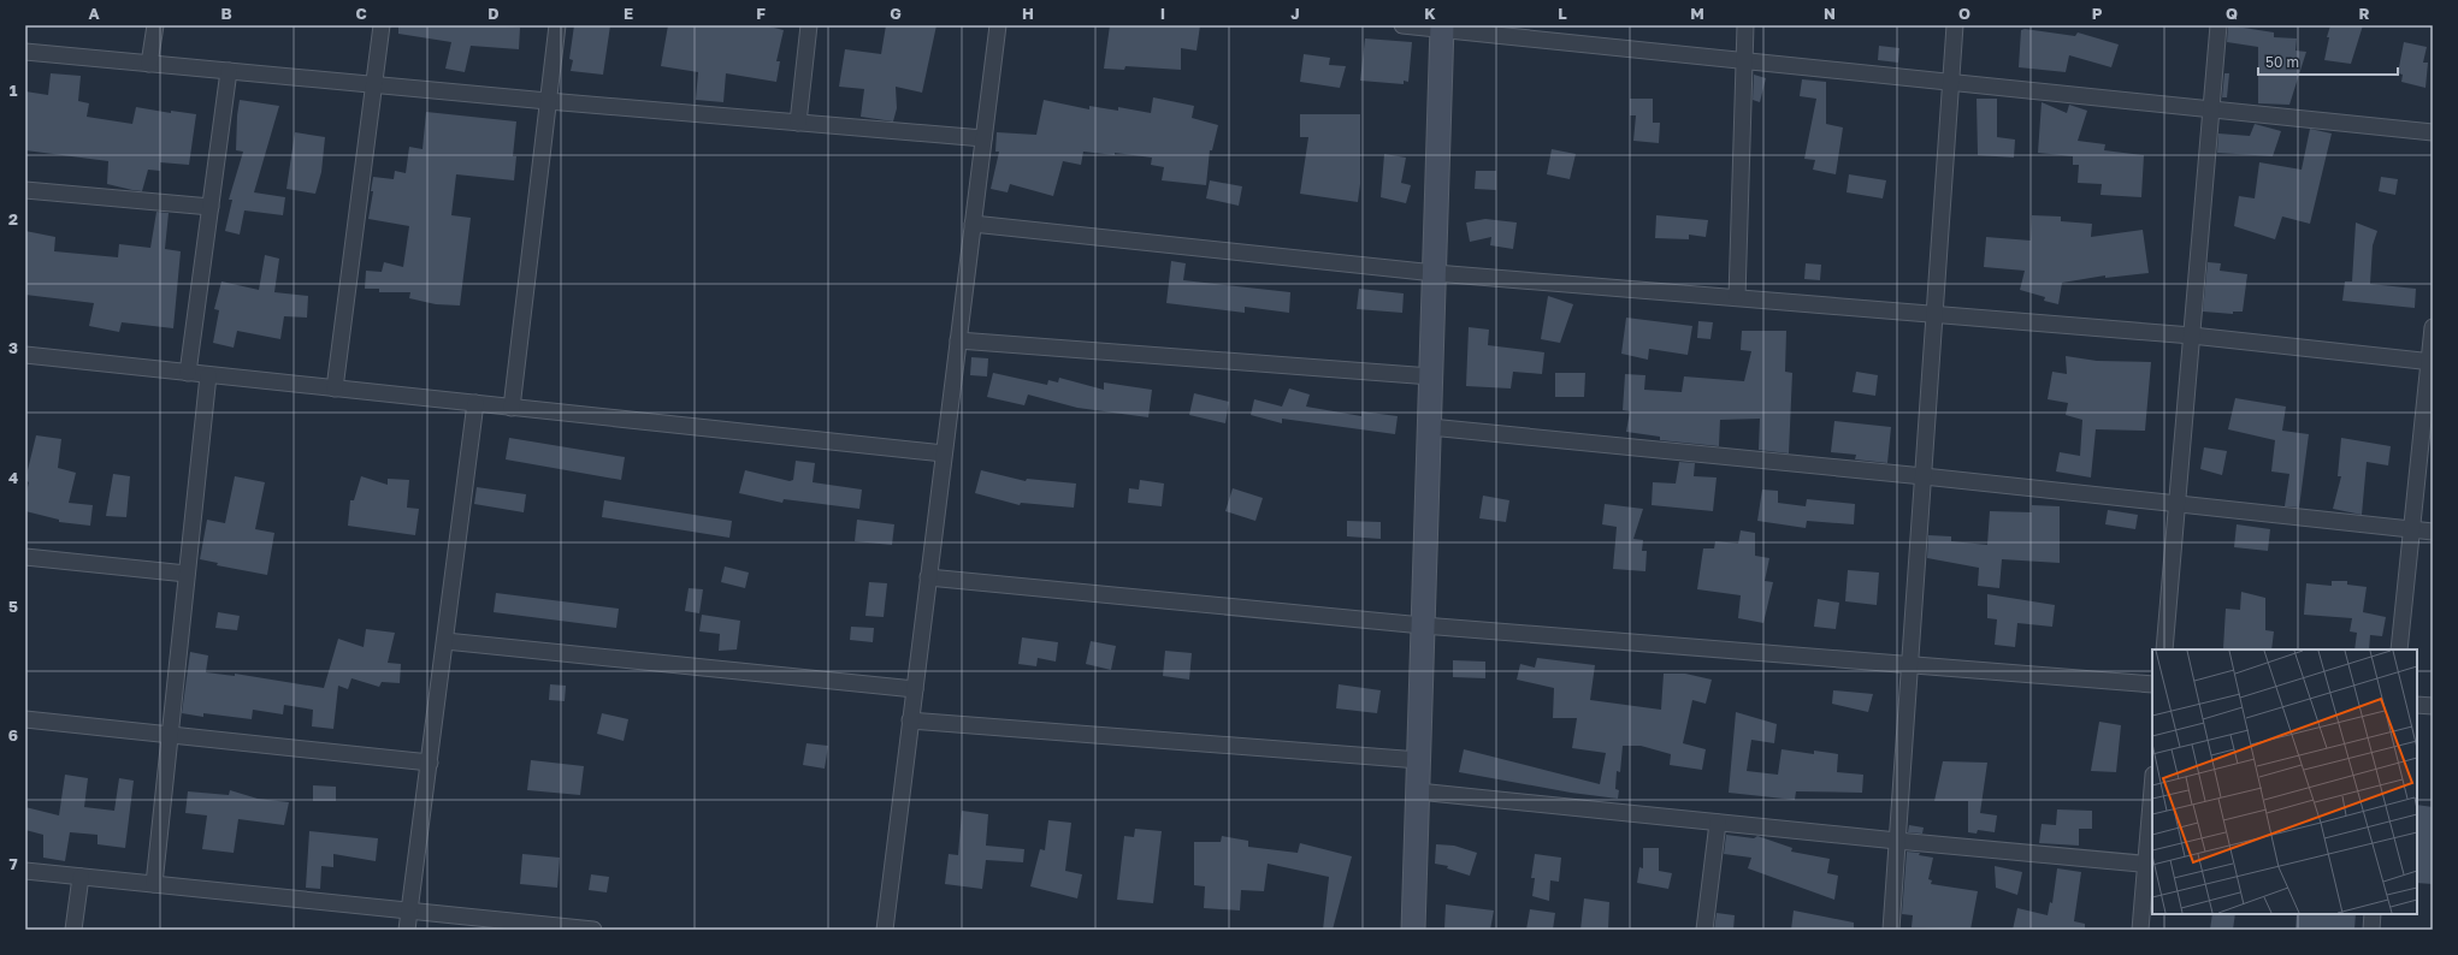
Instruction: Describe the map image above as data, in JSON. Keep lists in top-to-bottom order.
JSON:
{
  "scale_bar": "50 m",
  "grid": {
    "columns": [
      "A",
      "B",
      "C",
      "D",
      "E",
      "F",
      "G",
      "H",
      "I",
      "J",
      "K",
      "L",
      "M",
      "N",
      "O",
      "P",
      "Q",
      "R"
    ],
    "rows": [
      "1",
      "2",
      "3",
      "4",
      "5",
      "6",
      "7"
    ]
  }
}
